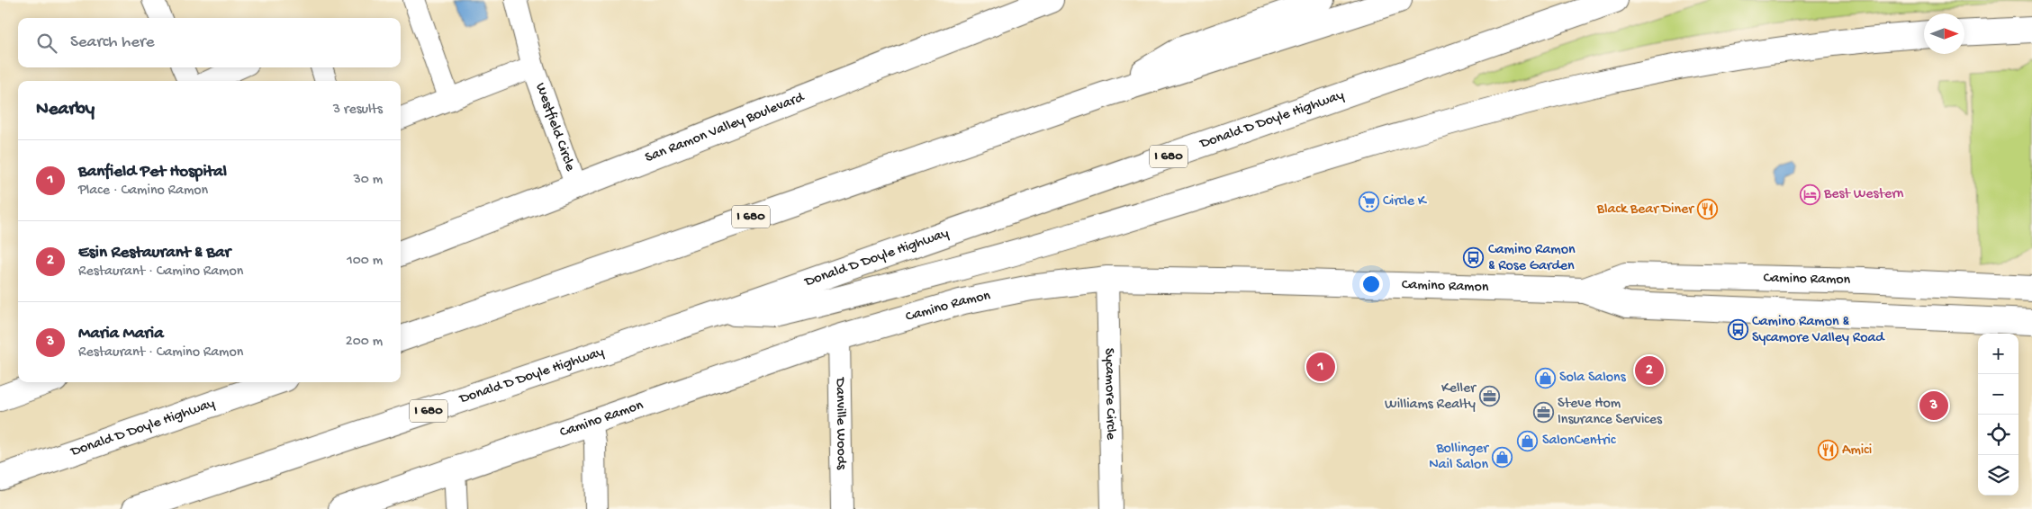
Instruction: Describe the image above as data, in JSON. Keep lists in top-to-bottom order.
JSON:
{
  "streets": {
    "main road": [
      "Donald D Doyle Highway",
      "San Ramon Valley Boulevard",
      "I 680",
      "Camino Ramon"
    ],
    "street": ["Westfield Circle", "Sycamore Circle", "Danville Woods"]
  },
  "crossings": [
    ["Westfield Circle", "San Ramon Valley Boulevard"],
    ["Camino Ramon", "Sycamore Circle"],
    ["Camino Ramon", "Danville Woods"]
  ],
  "places": {
    "hotel": ["Best Western"],
    "supermarket": ["Circle K"],
    "restaurant": ["Black Bear Diner", "Amici"],
    "bus stop": ["Camino Ramon & Rose Garden", "Camino Ramon & Sycamore Valley Road"],
    "shop": ["Sola Salons", "SalonCentric", "Bollinger Nail Salon"],
    "office": ["Keller Williams Realty", "Steve Hom Insurance Services"]
  },
  "north": "right",
  "page": {
    "search": "Search here",
    "heading": ["Nearby", "3 results"],
    "list": [
      {
        "mark": "1",
        "name": "Banfield Pet Hospital",
        "note": "Place · Camino Ramon",
        "value": "30 m"
      },
      {
        "mark": "2",
        "name": "Esin Restaurant & Bar",
        "note": "Restaurant · Camino Ramon",
        "value": "100 m"
      },
      {
        "mark": "3",
        "name": "Maria Maria",
        "note": "Restaurant · Camino Ramon",
        "value": "200 m"
      }
    ],
    "map_buttons": ["+", "−"],
    "pins": ["1", "2", "3"]
  }
}
